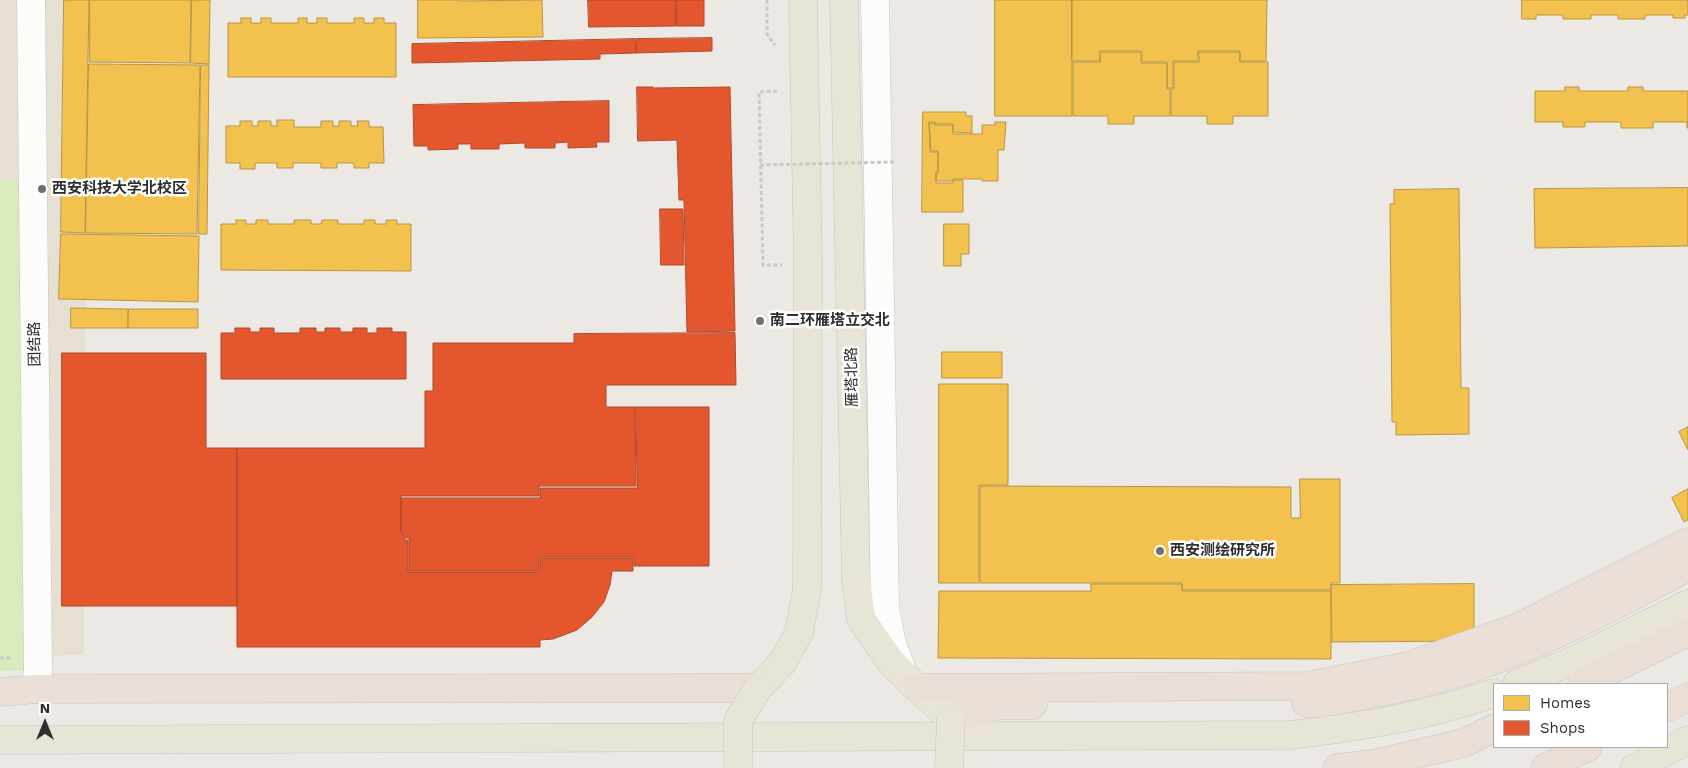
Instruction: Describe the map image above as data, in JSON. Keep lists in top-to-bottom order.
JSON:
{
  "streets": {
    "main road": ["雁塔北路"],
    "street": ["团结路"]
  },
  "places": ["西安科技大学北校区", "南二环雁塔立交北", "西安测绘研究所"],
  "legend": ["Homes", "Shops"],
  "north": "top"
}
